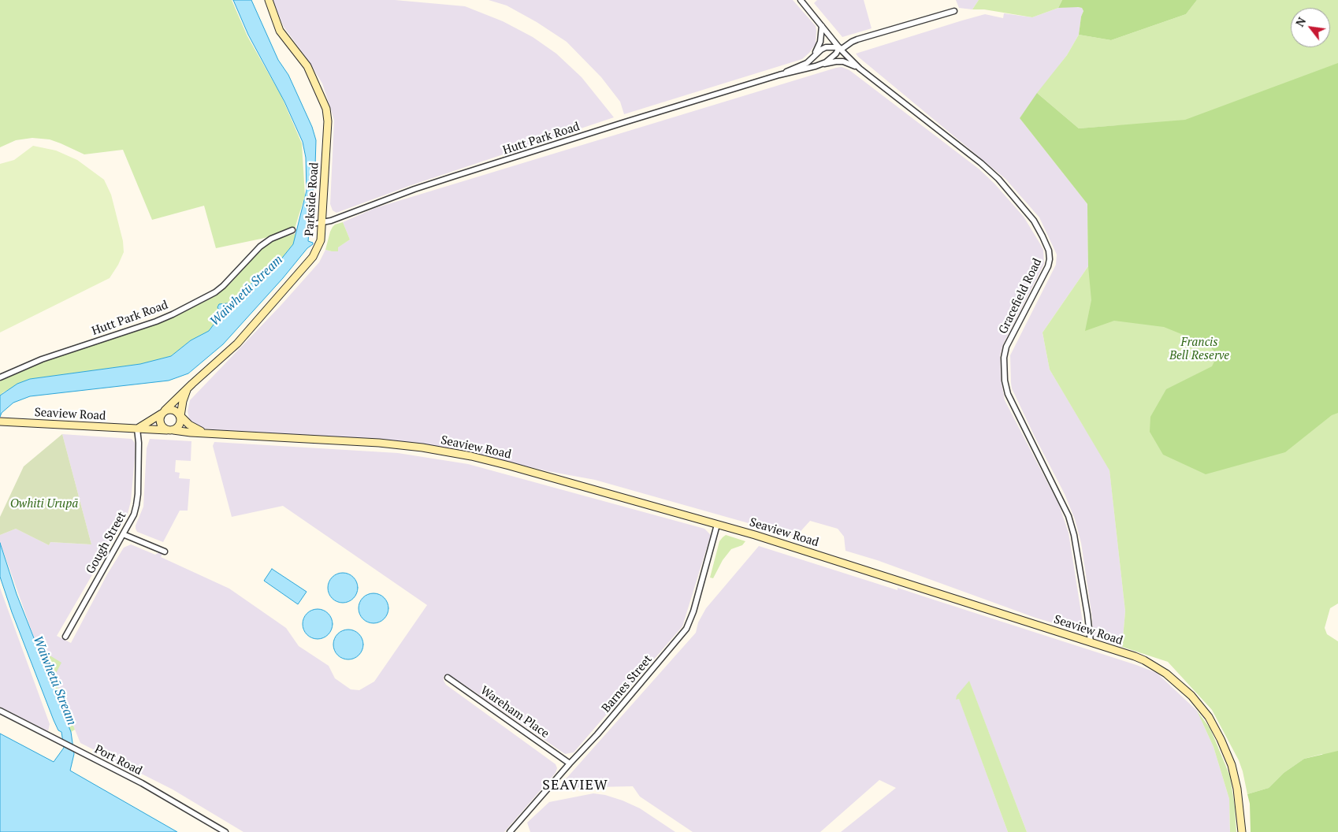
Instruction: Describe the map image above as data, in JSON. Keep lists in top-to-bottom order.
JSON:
{
  "streets": {
    "main road": ["Parkside Road", "Seaview Road"],
    "street": [
      "Hutt Park Road",
      "Gracefield Road",
      "Gough Street",
      "Barnes Street",
      "Wareham Place",
      "Port Road"
    ]
  },
  "crossings": [
    ["Hutt Park Road", "Parkside Road"],
    ["Hutt Park Road", "Gracefield Road"],
    ["Parkside Road", "Seaview Road"],
    ["Gracefield Road", "Seaview Road"],
    ["Seaview Road", "Gough Street"],
    ["Seaview Road", "Barnes Street"],
    ["Barnes Street", "Wareham Place"]
  ],
  "districts": ["SEAVIEW"],
  "water": ["Waiwhetū Stream"],
  "parks": ["Francis Bell Reserve", "Owhiti Urupā"],
  "north": "top left"
}
